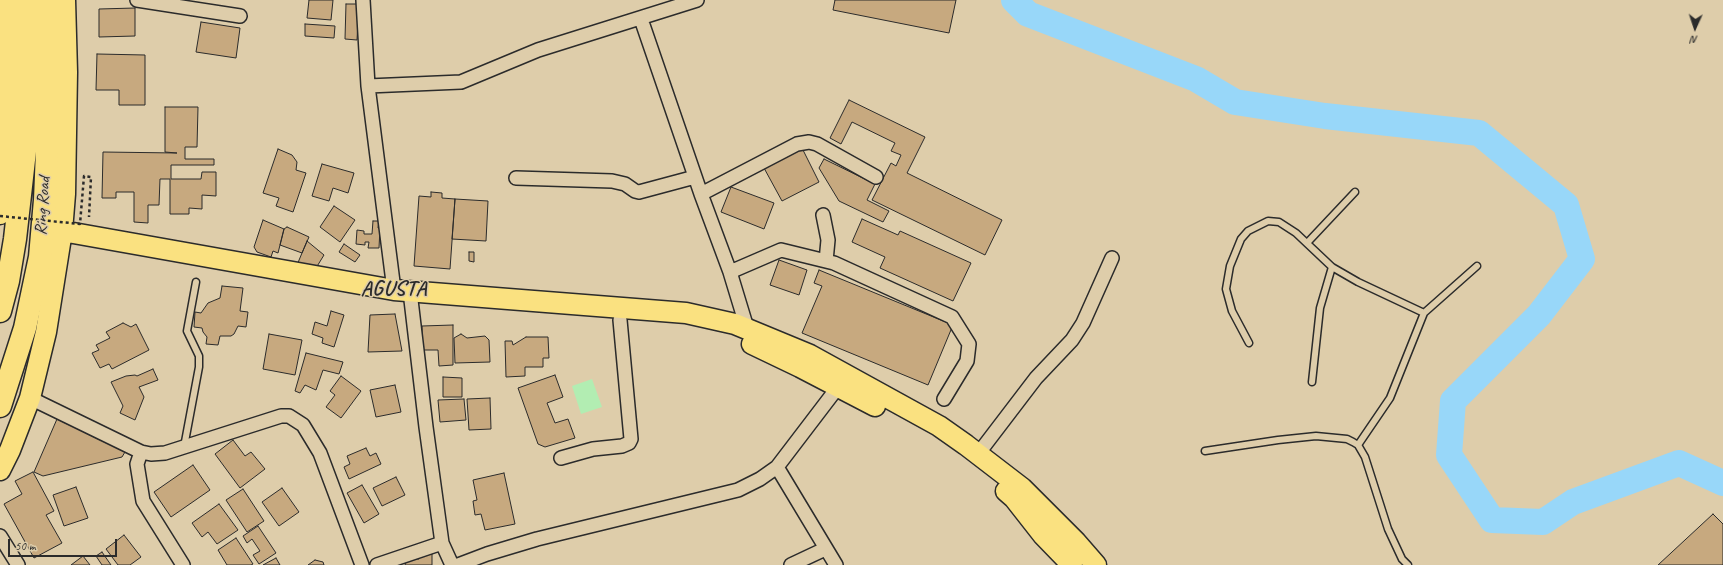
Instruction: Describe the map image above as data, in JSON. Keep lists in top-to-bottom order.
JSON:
{
  "streets": {
    "highway": ["Ring Road"]
  },
  "districts": ["AGUSTA"],
  "scale_bar": "50 m",
  "north": "bottom"
}
